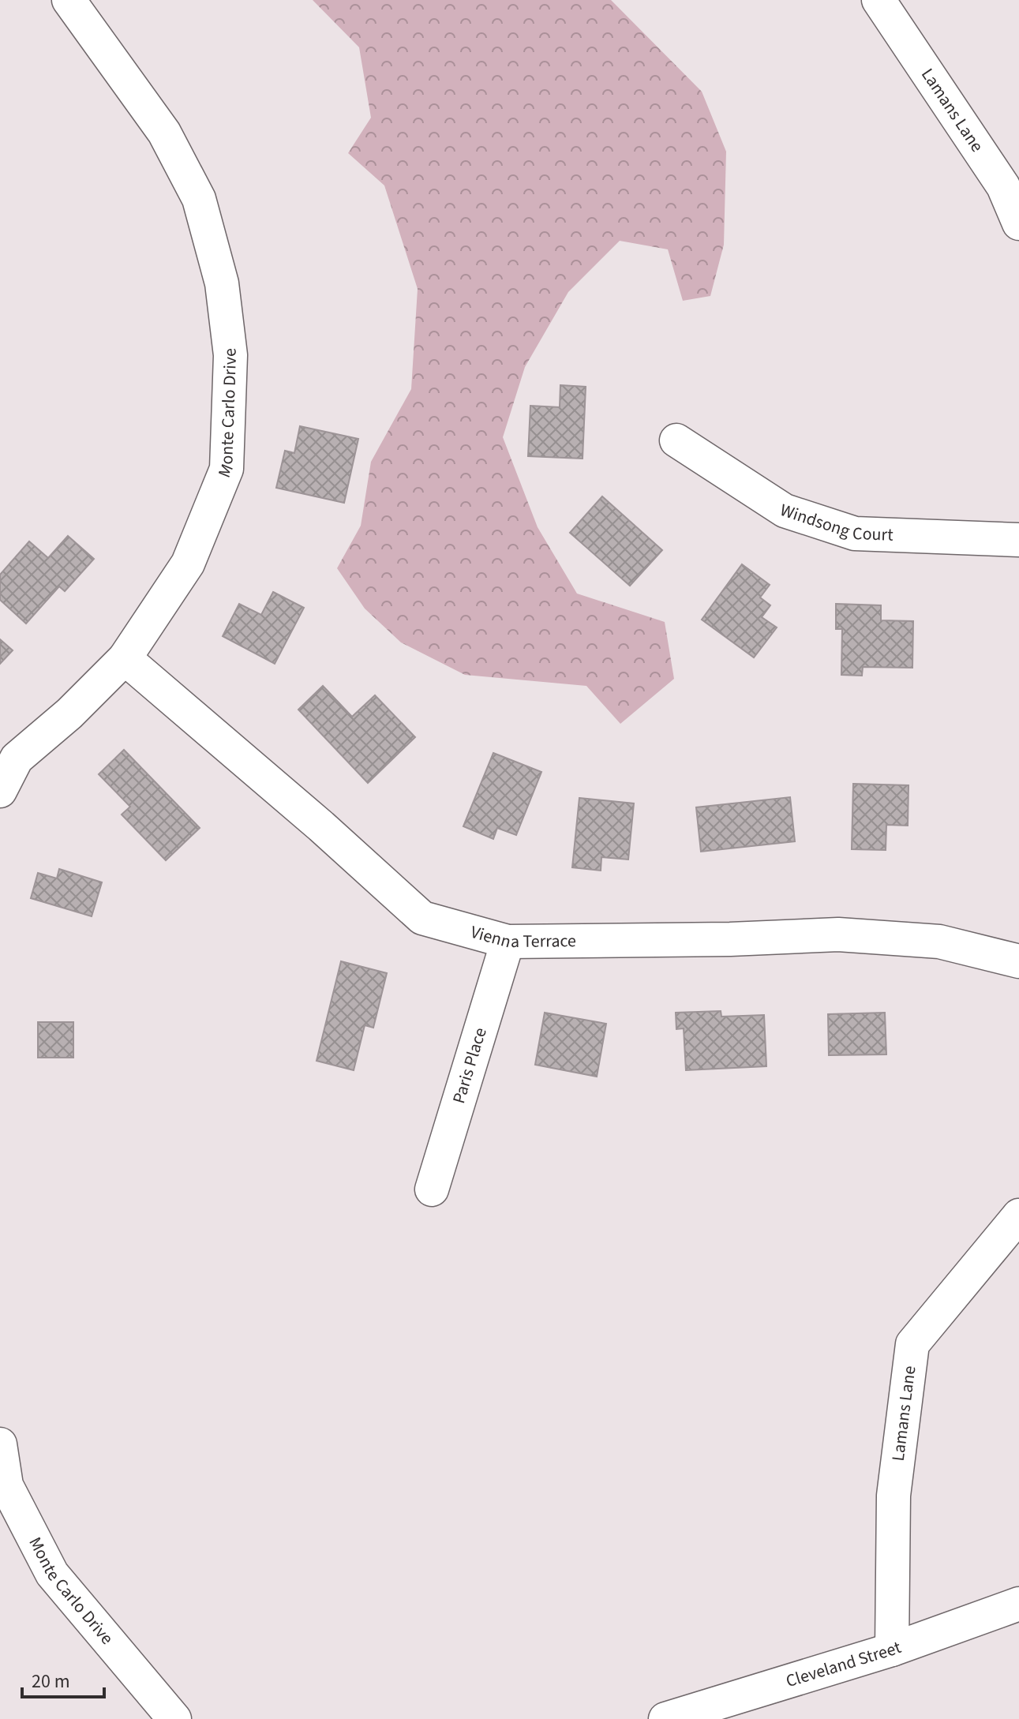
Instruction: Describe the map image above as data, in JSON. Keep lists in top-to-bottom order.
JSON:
{
  "streets": {
    "street": [
      "Lamans Lane",
      "Monte Carlo Drive",
      "Windsong Court",
      "Vienna Terrace",
      "Paris Place",
      "Cleveland Street"
    ]
  },
  "crossings": [
    ["Lamans Lane", "Cleveland Street"],
    ["Monte Carlo Drive", "Vienna Terrace"],
    ["Vienna Terrace", "Paris Place"]
  ],
  "scale_bar": "20 m"
}
